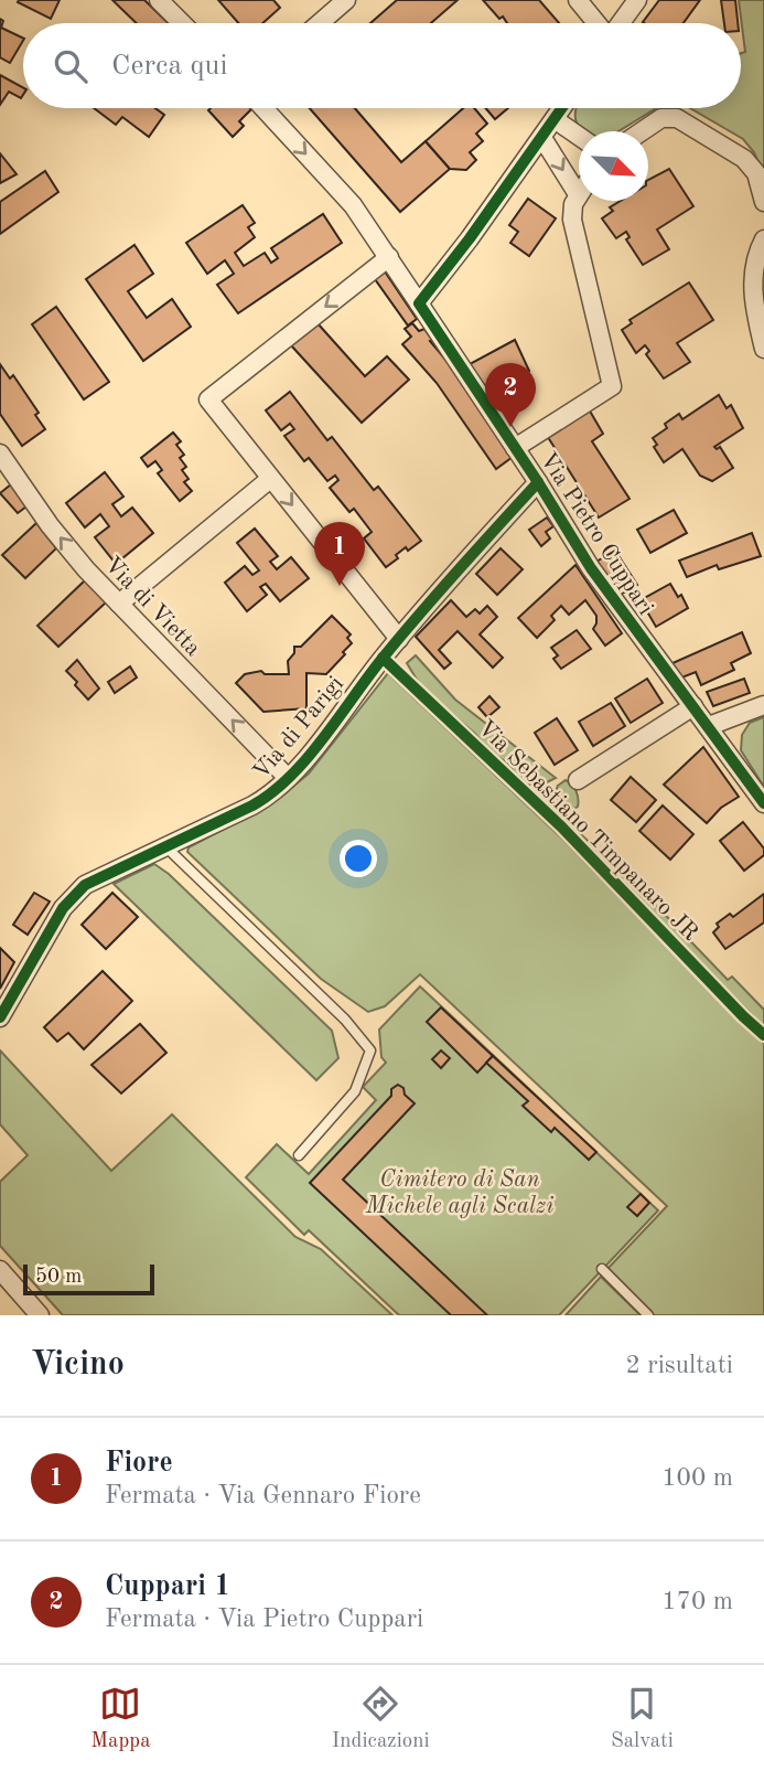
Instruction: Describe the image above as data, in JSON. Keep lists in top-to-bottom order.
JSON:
{
  "streets": {
    "street": ["Via Pietro Cuppari", "Via di Vietta", "Via di Parigi"],
    "cycle path": ["Via Sebastiano Timpanaro JR"]
  },
  "crossings": [
    ["Via Pietro Cuppari", "Via di Parigi"],
    ["Via di Vietta", "Via di Parigi"]
  ],
  "one_way": ["Via di Vietta"],
  "parks": ["Cimitero di San Michele agli Scalzi"],
  "scale_bar": "50 m",
  "north": "bottom right",
  "page": {
    "search": "Cerca qui",
    "pins": ["2", "1"],
    "scale": "50 m",
    "heading": ["Vicino", "2 risultati"],
    "list": [
      {
        "mark": "1",
        "name": "Fiore",
        "note": "Fermata · Via Gennaro Fiore",
        "value": "100 m"
      },
      {
        "mark": "2",
        "name": "Cuppari 1",
        "note": "Fermata · Via Pietro Cuppari",
        "value": "170 m"
      }
    ],
    "nav": ["Mappa", "Indicazioni", "Salvati"]
  }
}
